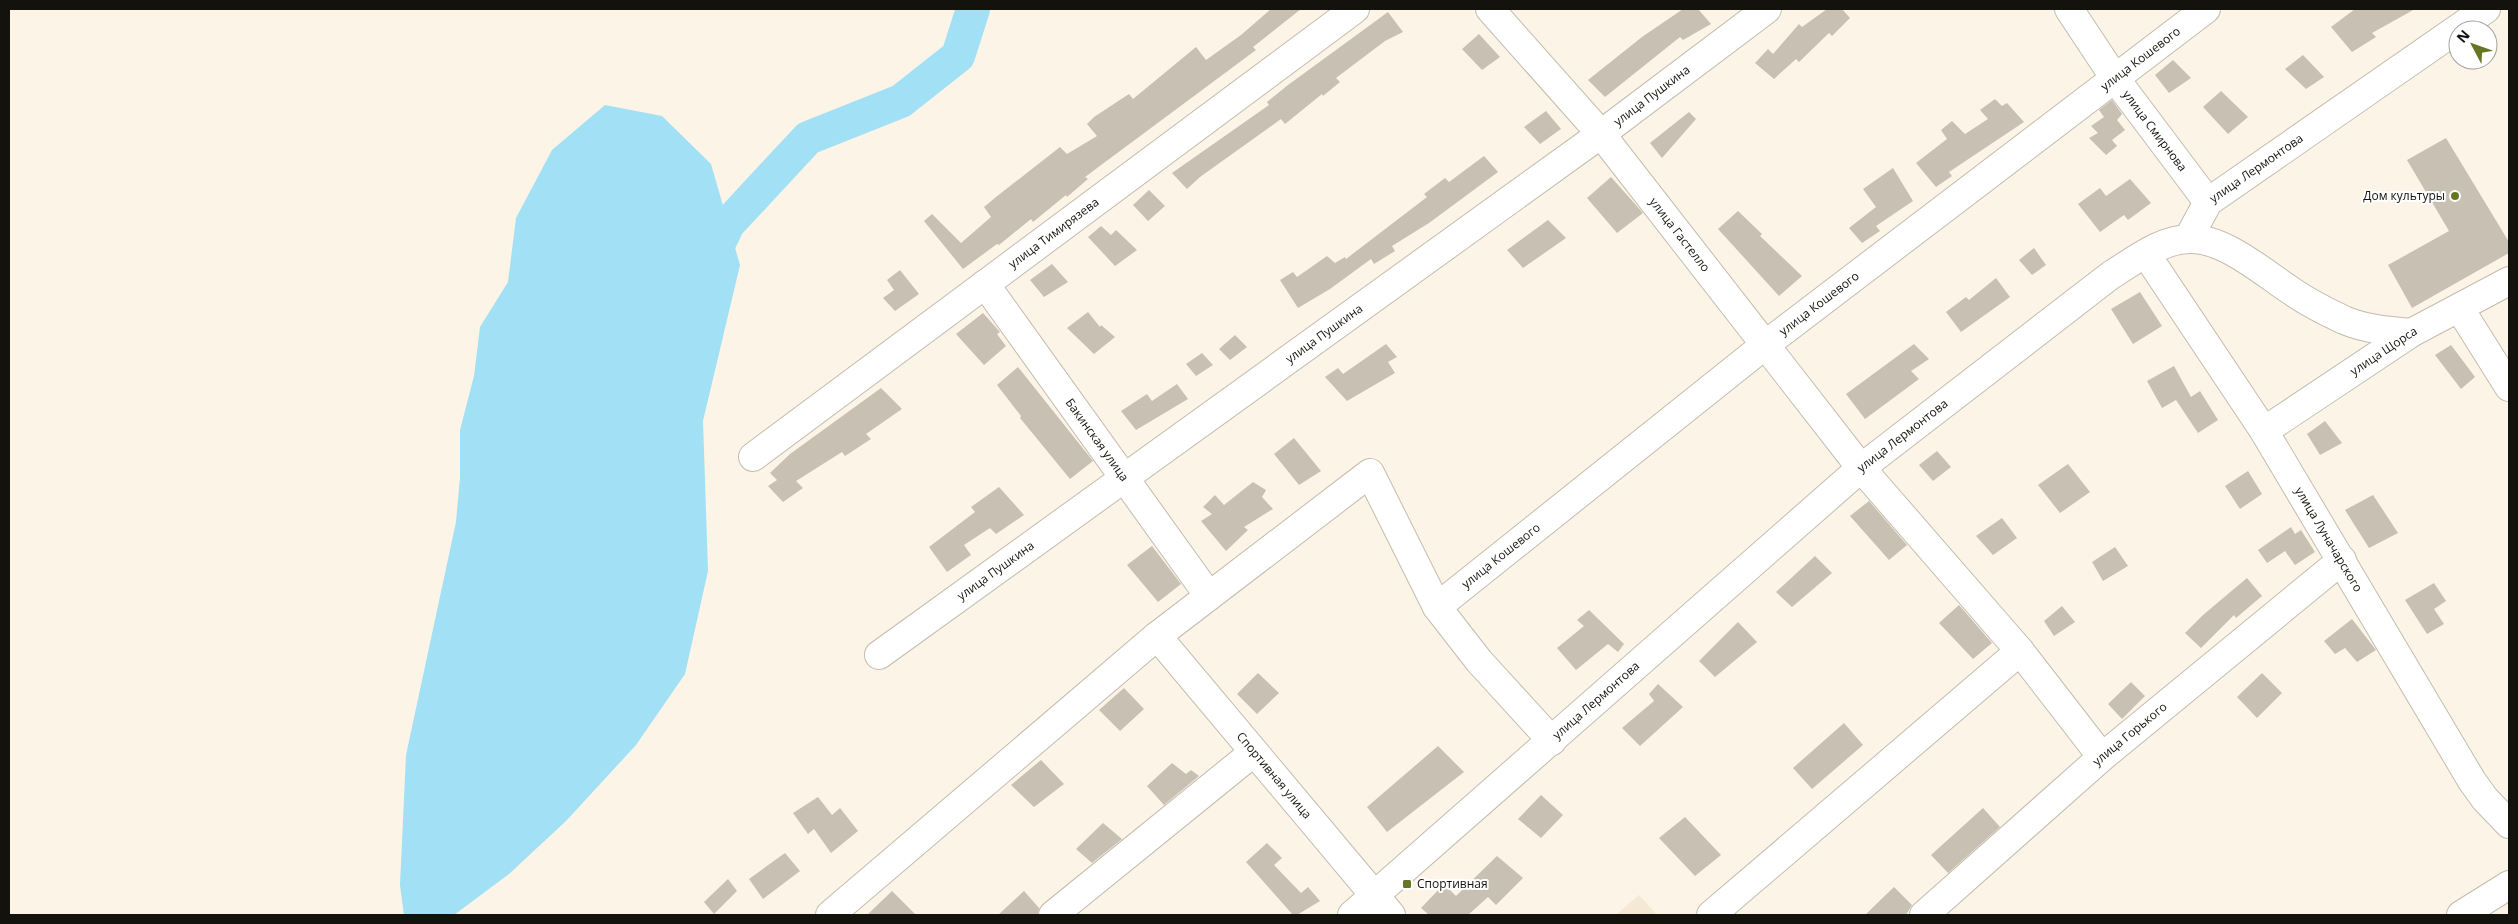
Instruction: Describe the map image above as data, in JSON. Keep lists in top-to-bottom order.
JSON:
{
  "streets": {
    "street": [
      "улица Кошевого",
      "улица Пушкина",
      "улица Смирнова",
      "улица Лермонтова",
      "улица Тимирязева",
      "улица Гастелло",
      "улица Щорса",
      "Бакинская улица",
      "улица Луначарского",
      "улица Горького",
      "Спортивная улица"
    ]
  },
  "crossings": [
    ["улица Кошевого", "улица Смирнова"],
    ["улица Кошевого", "улица Гастелло"],
    ["улица Пушкина", "улица Гастелло"],
    ["улица Пушкина", "Бакинская улица"],
    ["улица Смирнова", "улица Лермонтова"],
    ["улица Лермонтова", "улица Гастелло"],
    ["улица Лермонтова", "улица Луначарского"],
    ["улица Лермонтова", "Спортивная улица"],
    ["улица Тимирязева", "Бакинская улица"],
    ["улица Гастелло", "улица Горького"],
    ["улица Щорса", "улица Луначарского"],
    ["улица Луначарского", "улица Горького"]
  ],
  "places": {
    "other": ["Дом культуры"],
    "transit": ["Спортивная"]
  },
  "north": "top left"
}
